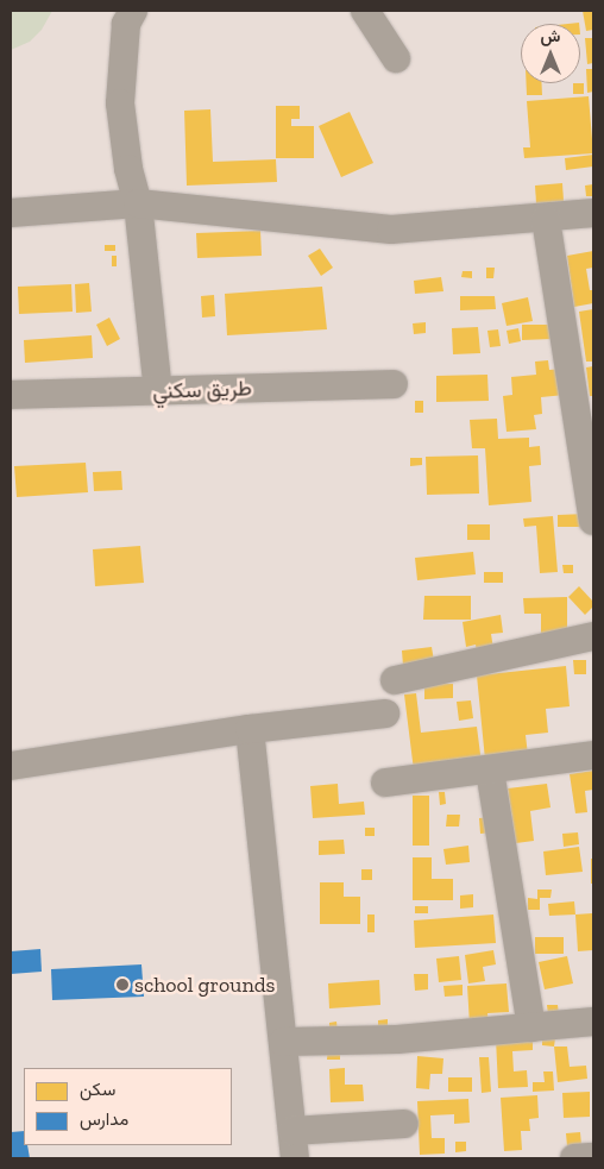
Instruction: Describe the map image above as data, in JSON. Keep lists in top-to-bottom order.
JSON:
{
  "streets": {
    "street": ["طريق سكني"]
  },
  "places": ["school grounds"],
  "legend": ["سكن", "مدارس"],
  "north": "top"
}
